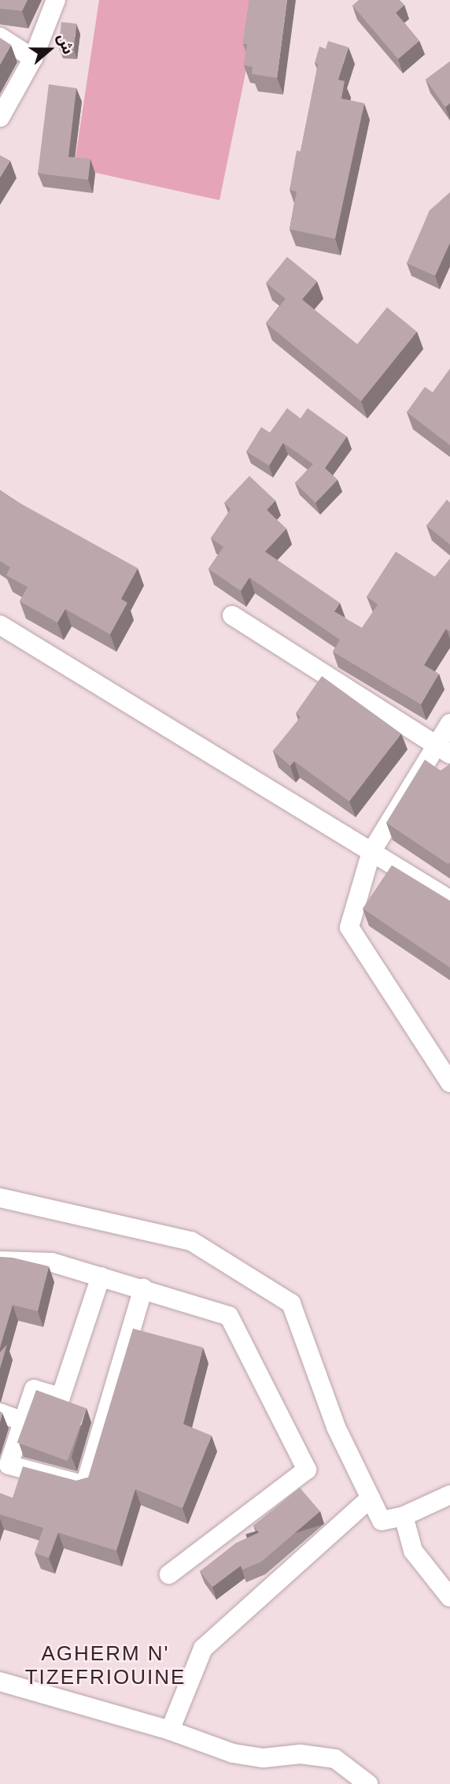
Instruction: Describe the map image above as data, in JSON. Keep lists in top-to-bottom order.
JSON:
{
  "districts": ["AGHERM N' TIZEFRIOUINE"],
  "north": "right"
}
